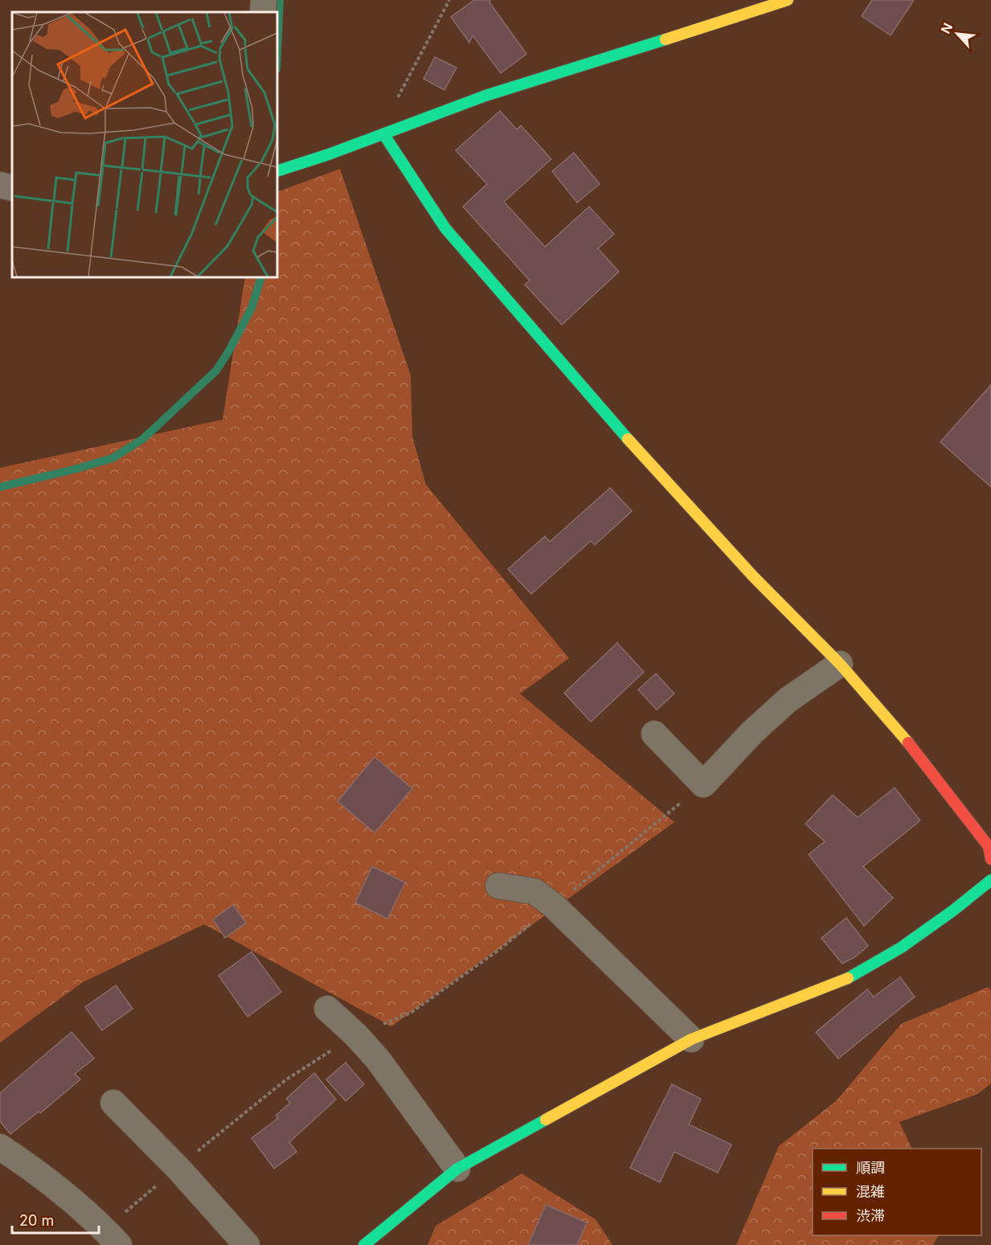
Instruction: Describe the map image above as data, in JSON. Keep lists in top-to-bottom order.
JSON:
{
  "legend": ["順調", "混雑", "渋滞"],
  "scale_bar": "20 m",
  "north": "top left"
}
